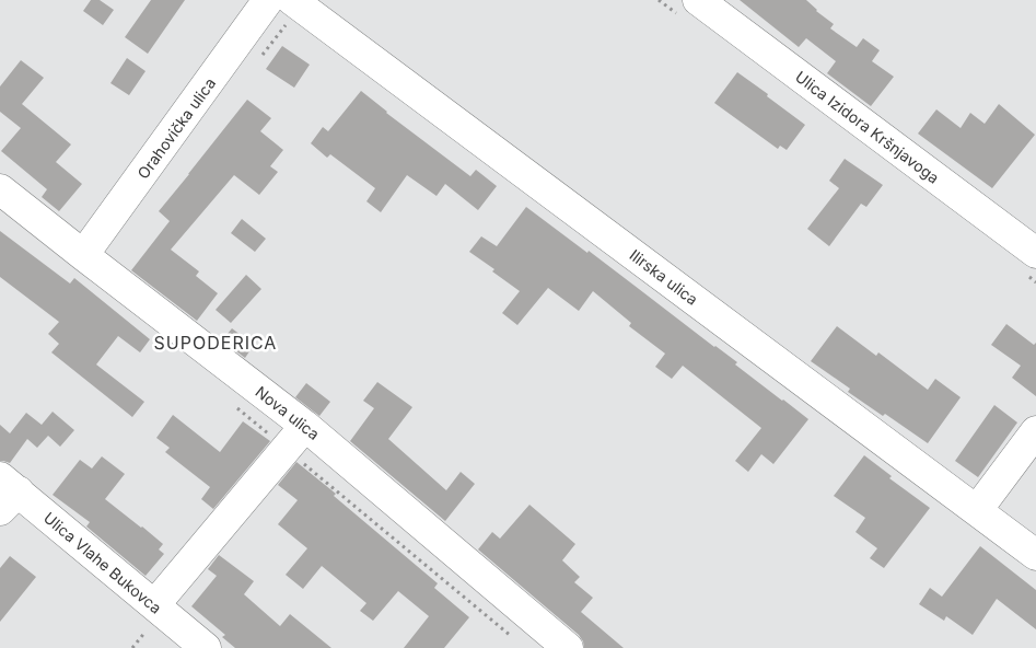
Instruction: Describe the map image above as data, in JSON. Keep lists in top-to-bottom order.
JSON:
{
  "streets": {
    "street": [
      "Ulica Izidora Kršnjavoga",
      "Orahovička ulica",
      "Ilirska ulica",
      "Nova ulica",
      "Ulica Vlahe Bukovca"
    ]
  },
  "crossings": [
    ["Orahovička ulica", "Nova ulica"]
  ],
  "districts": ["SUPODERICA"]
}
